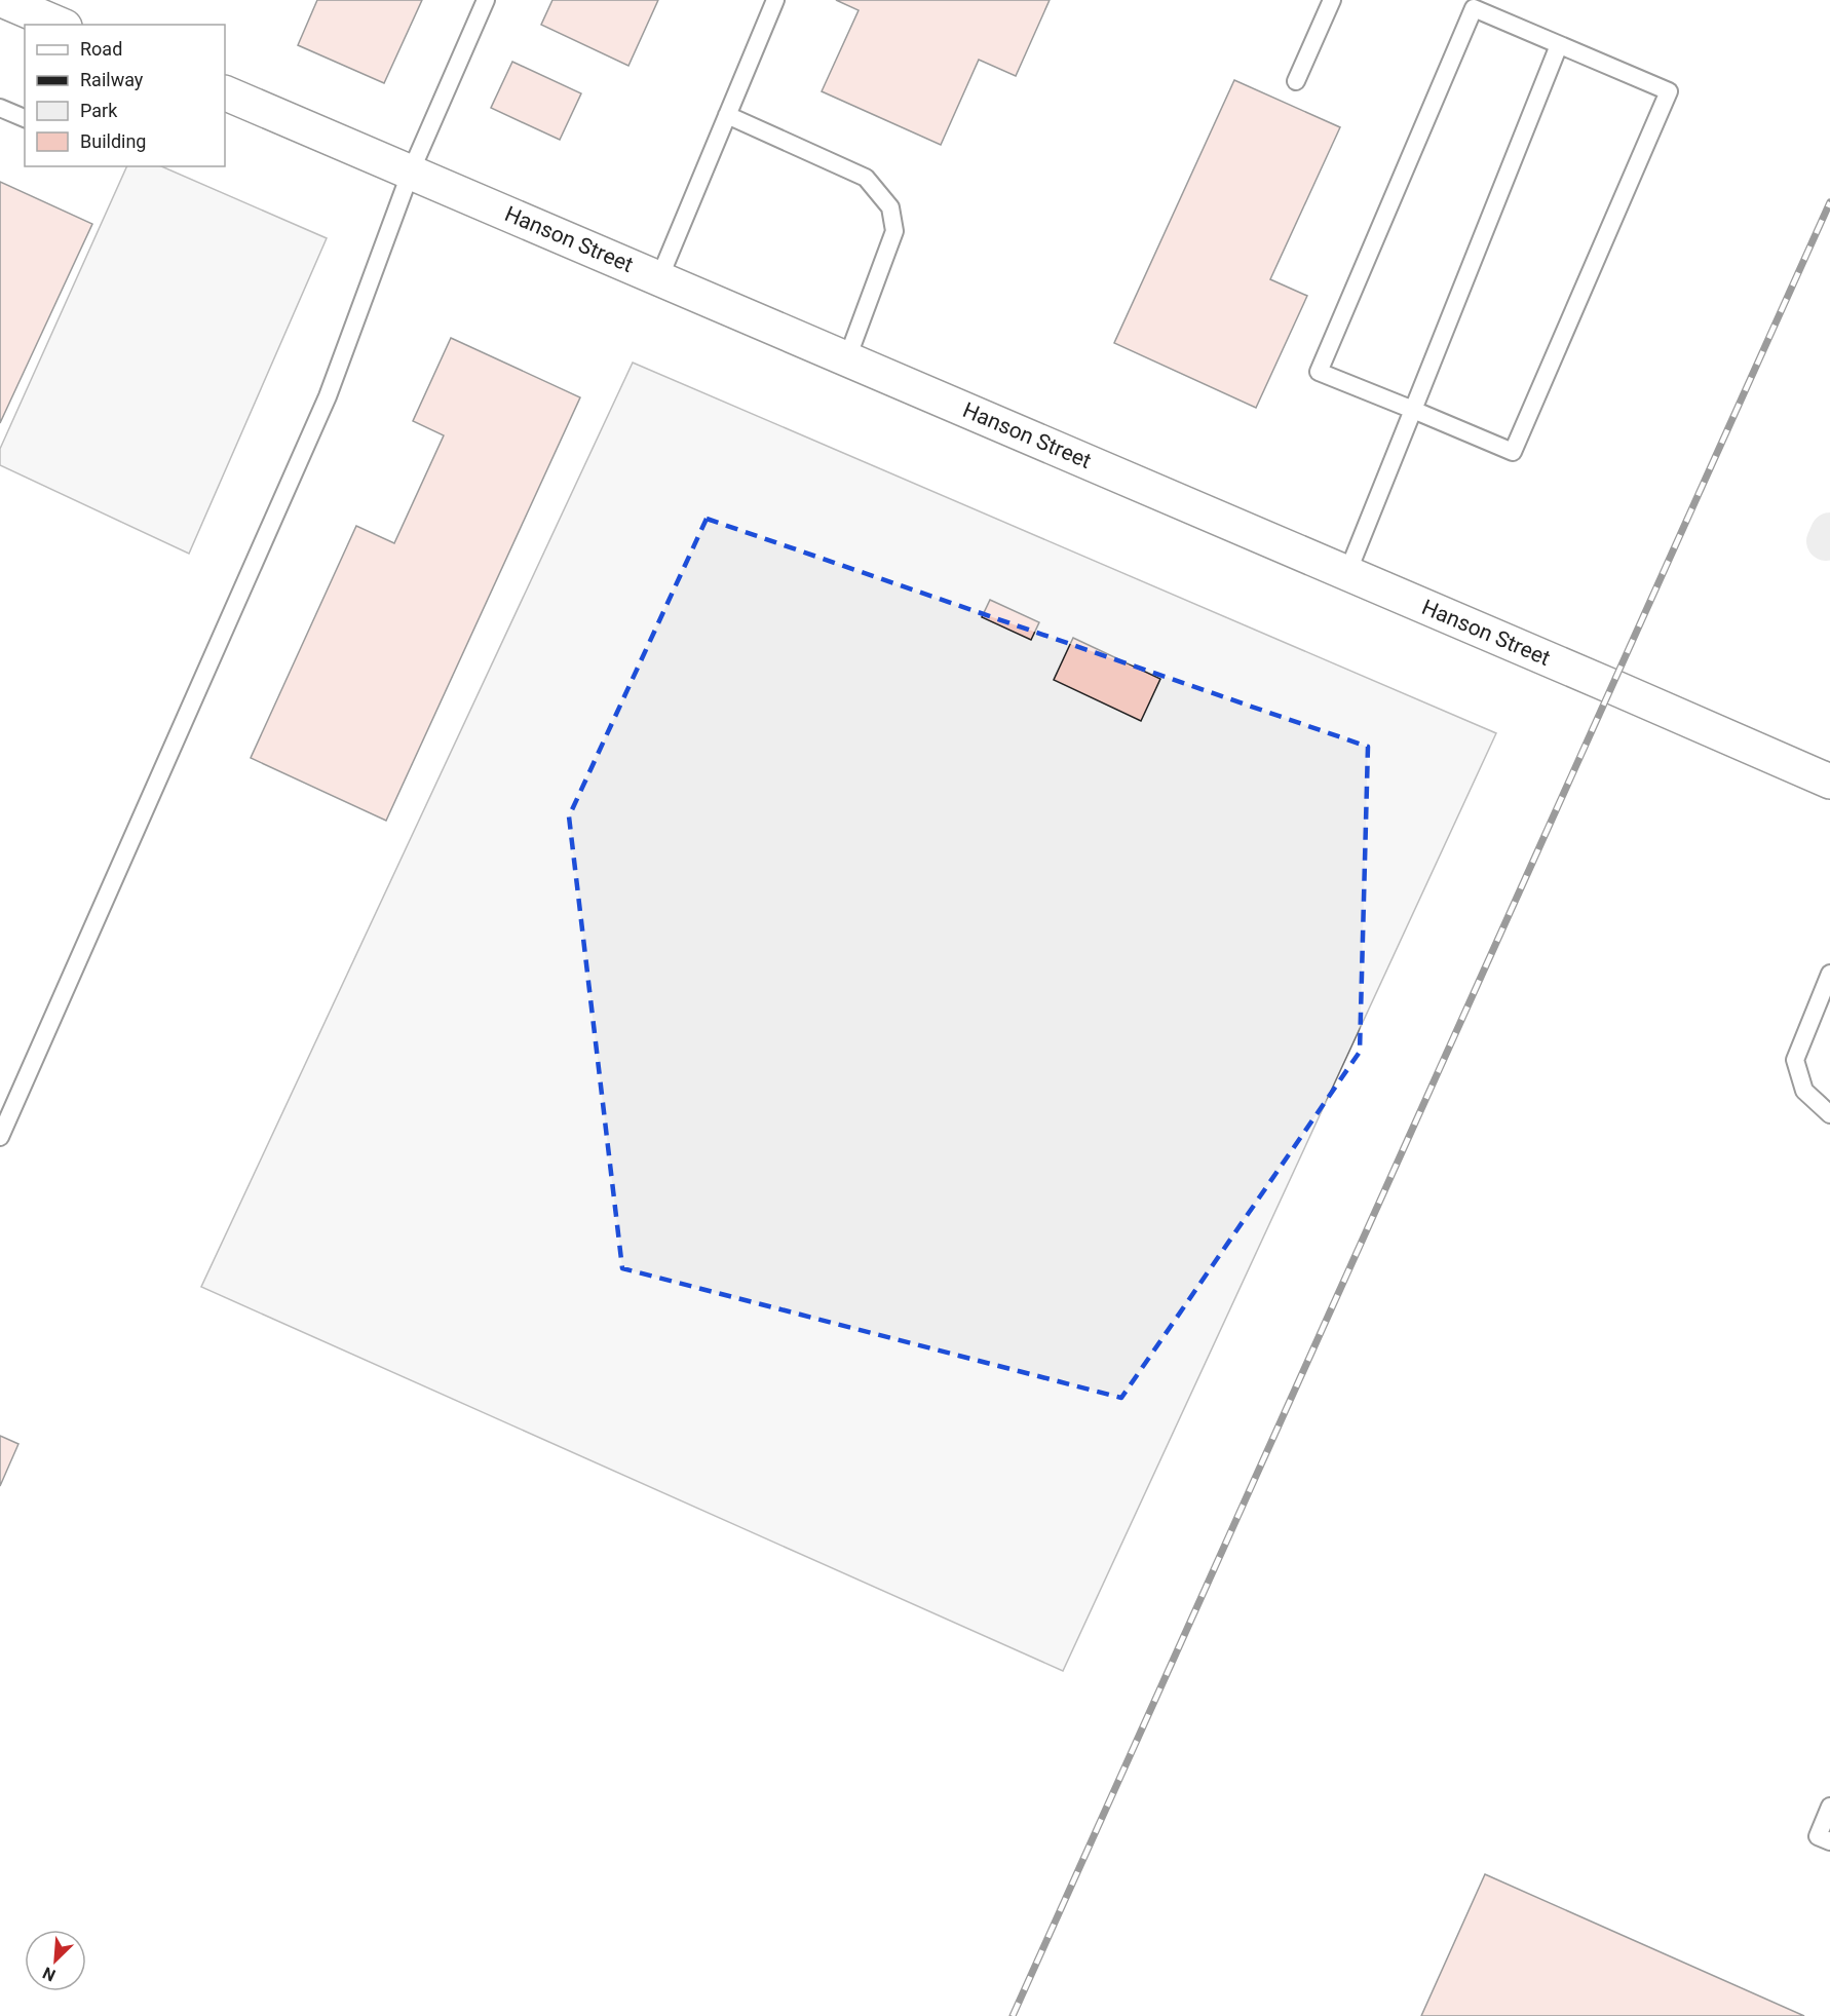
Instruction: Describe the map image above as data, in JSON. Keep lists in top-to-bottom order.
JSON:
{
  "streets": {
    "street": ["Hanson Street"]
  },
  "legend": [
    "Road",
    "Railway",
    "Park",
    "Building"
  ],
  "north": "bottom left"
}
